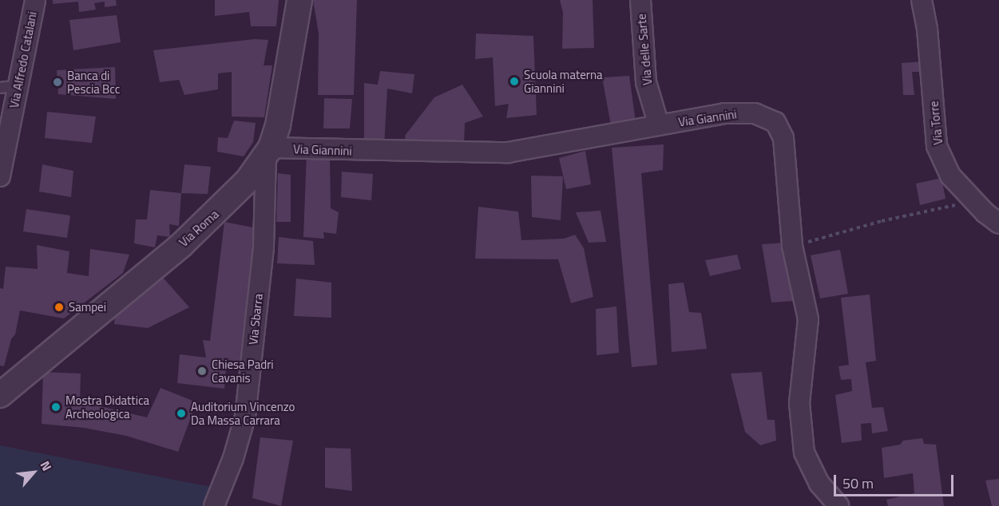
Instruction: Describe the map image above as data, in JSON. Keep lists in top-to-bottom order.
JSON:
{
  "streets": {
    "street": [
      "Via delle Sarte",
      "Via Alfredo Catalani",
      "Via Giannini",
      "Via Torre",
      "Via Roma",
      "Via Sbarra"
    ]
  },
  "crossings": [
    ["Via delle Sarte", "Via Giannini"],
    ["Via Giannini", "Via Roma"],
    ["Via Giannini", "Via Sbarra"],
    ["Via Roma", "Via Sbarra"]
  ],
  "places": [
    "Scuola materna Giannini",
    "Banca di Pescia Bcc",
    "Sampei",
    "Chiesa Padri Cavanis",
    "Mostra Didattica Archeologica",
    "Auditorium Vincenzo Da Massa Carrara"
  ],
  "scale_bar": "50 m",
  "north": "top right"
}
